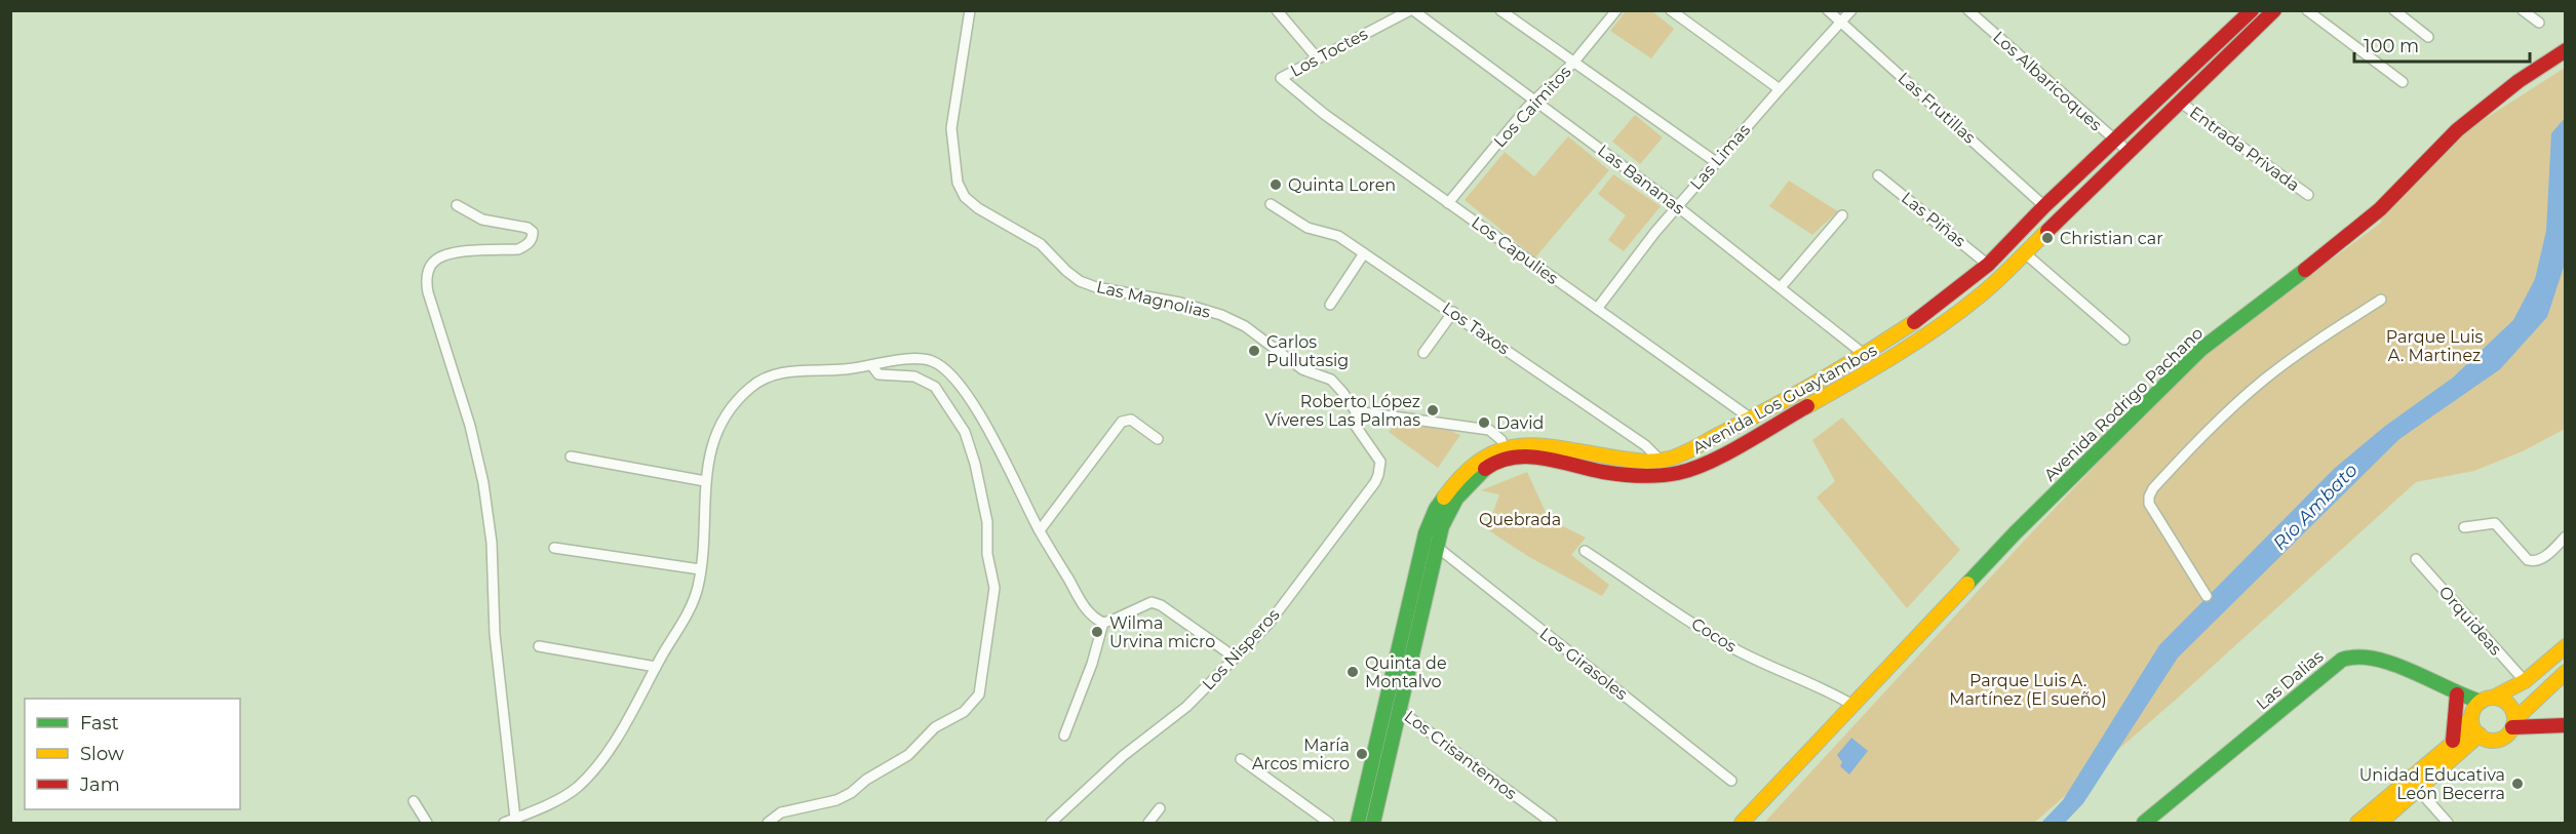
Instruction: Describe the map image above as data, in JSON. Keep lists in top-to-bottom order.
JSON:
{
  "streets": {
    "main road": ["Avenida Los Guaytambos", "Avenida Rodrigo Pachano", "Las Dalias"],
    "street": [
      "Los Toctes",
      "Los Albaricoques",
      "Los Caimitos",
      "Las Frutillas",
      "Entrada Privada",
      "Las Limas",
      "Las Bananas",
      "Las Piñas",
      "Los Capulies",
      "Las Magnolias",
      "Los Taxos",
      "Orquideas",
      "Cocos",
      "Los Nisperos",
      "Los Girasoles",
      "Los Crisantemos"
    ]
  },
  "crossings": [
    ["Los Toctes", "Las Bananas"],
    ["Los Toctes", "Los Capulies"],
    ["Los Albaricoques", "Avenida Los Guaytambos"],
    ["Los Caimitos", "Las Bananas"],
    ["Los Caimitos", "Los Capulies"],
    ["Las Frutillas", "Las Limas"],
    ["Las Frutillas", "Avenida Los Guaytambos"],
    ["Entrada Privada", "Avenida Los Guaytambos"],
    ["Las Limas", "Las Bananas"],
    ["Las Limas", "Los Capulies"],
    ["Las Bananas", "Avenida Los Guaytambos"],
    ["Las Piñas", "Avenida Los Guaytambos"],
    ["Los Capulies", "Avenida Los Guaytambos"],
    ["Las Magnolias", "Los Nisperos"],
    ["Los Taxos", "Avenida Los Guaytambos"],
    ["Avenida Los Guaytambos", "Los Girasoles"],
    ["Avenida Los Guaytambos", "Los Crisantemos"],
    ["Avenida Rodrigo Pachano", "Cocos"]
  ],
  "water": ["Río Ambato"],
  "parks": ["Parque Luis A. Martinez", "Quebrada", "Parque Luis A. Martínez (El sueño)"],
  "places": [
    "Quinta Loren",
    "Christian car",
    "Carlos Pullutasig",
    "Roberto López Víveres Las Palmas",
    "David",
    "Wilma Urvina micro",
    "Quinta de Montalvo",
    "María Arcos micro",
    "Unidad Educativa León Becerra"
  ],
  "legend": ["Fast", "Slow", "Jam"],
  "scale_bar": "100 m"
}
